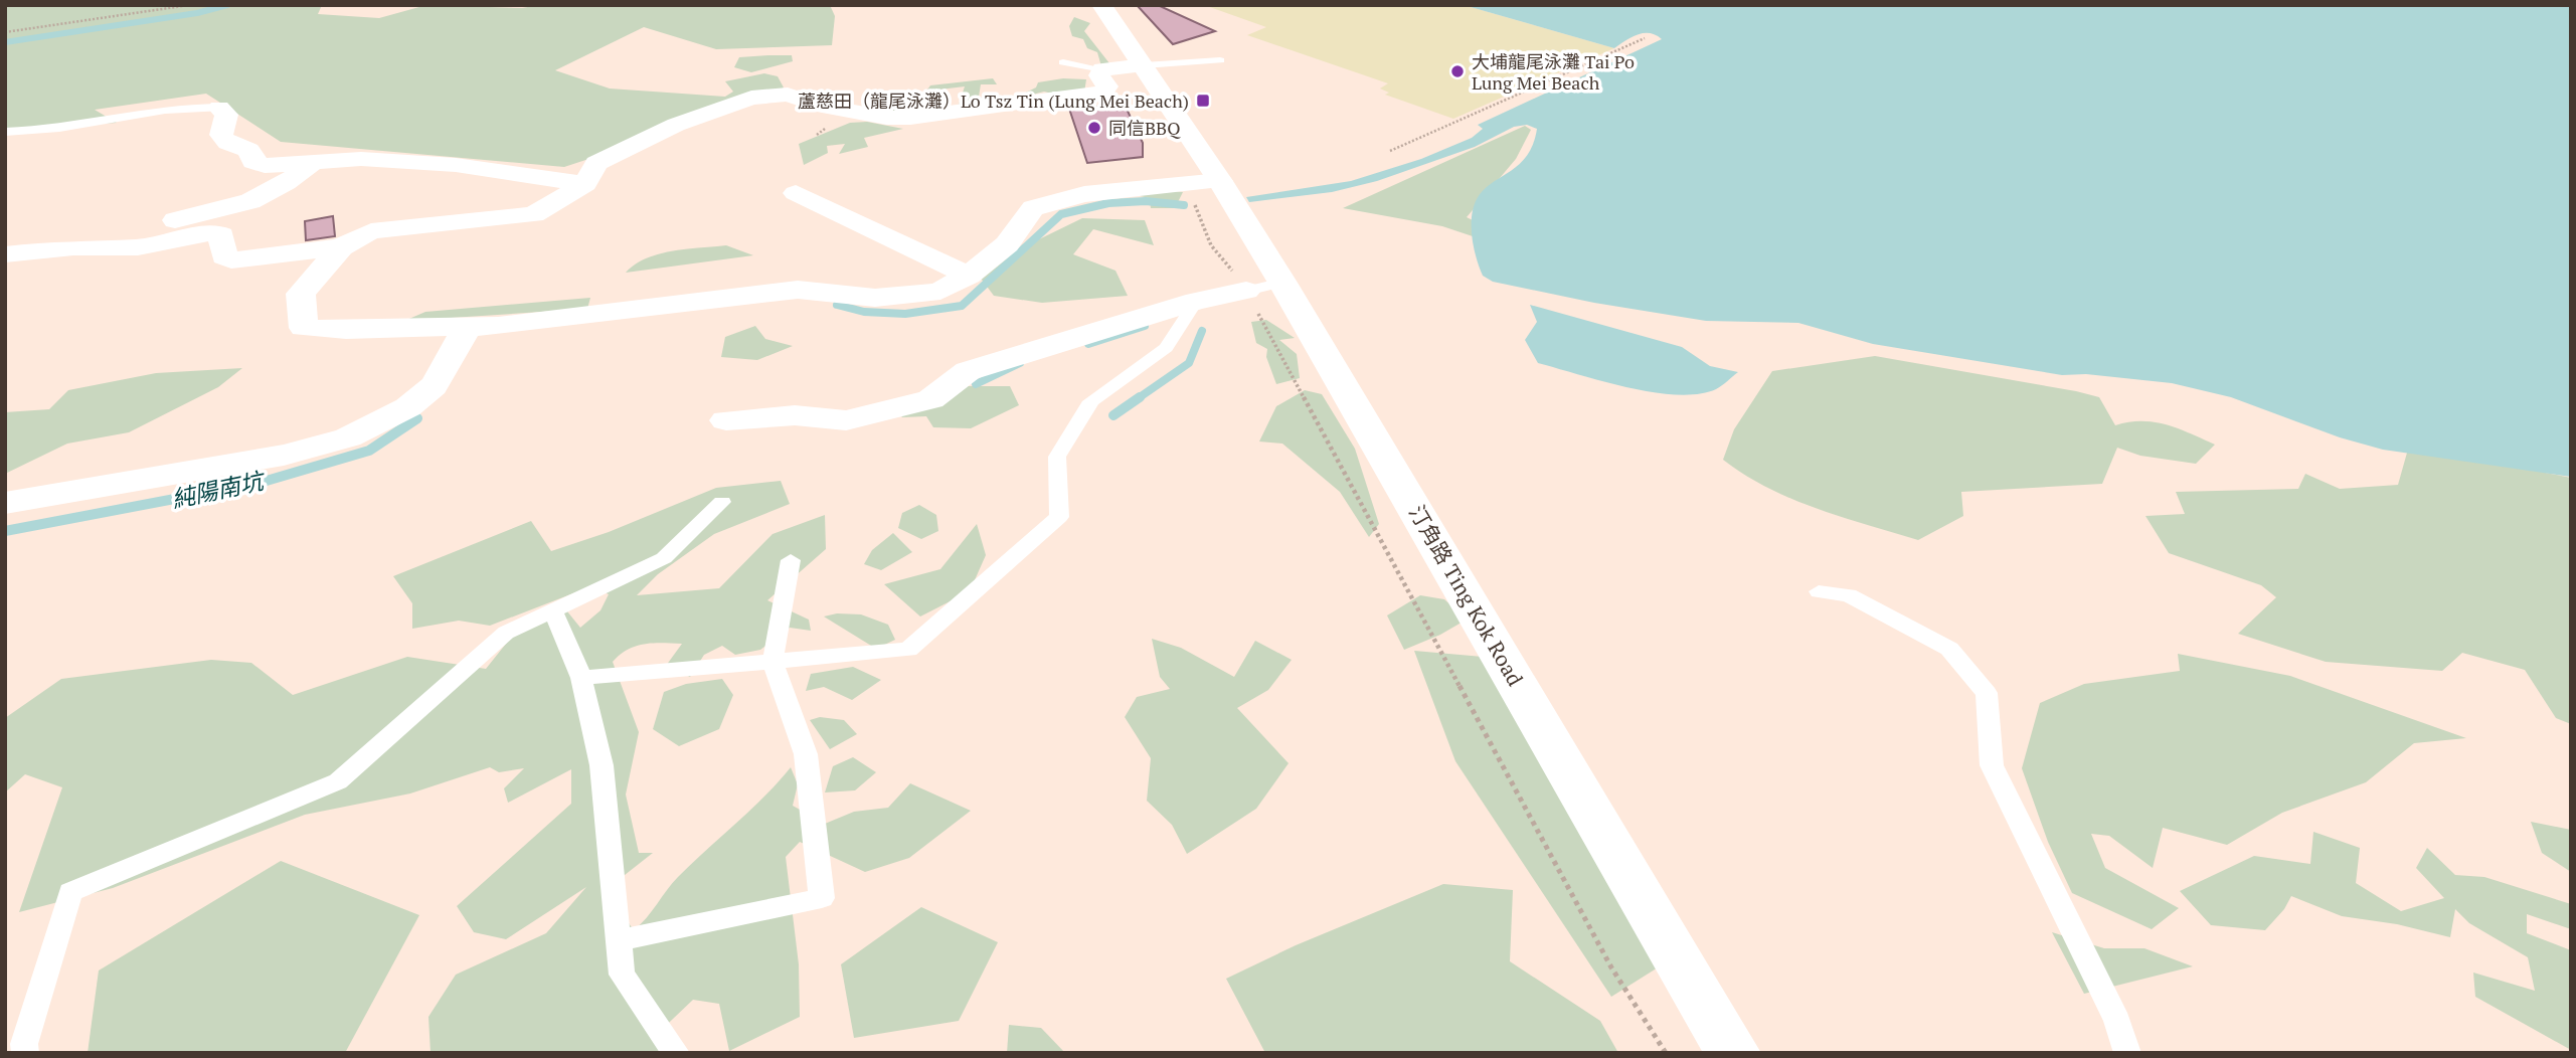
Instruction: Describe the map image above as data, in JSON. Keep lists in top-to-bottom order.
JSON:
{
  "streets": {
    "main road": ["汀角路 Ting Kok Road"]
  },
  "water": ["純陽南坑"],
  "places": {
    "other": ["大埔龍尾泳灘 Tai Po Lung Mei Beach", "同信BBQ"],
    "transit": ["蘆慈田（龍尾泳灘）Lo Tsz Tin (Lung Mei Beach)"]
  }
}
